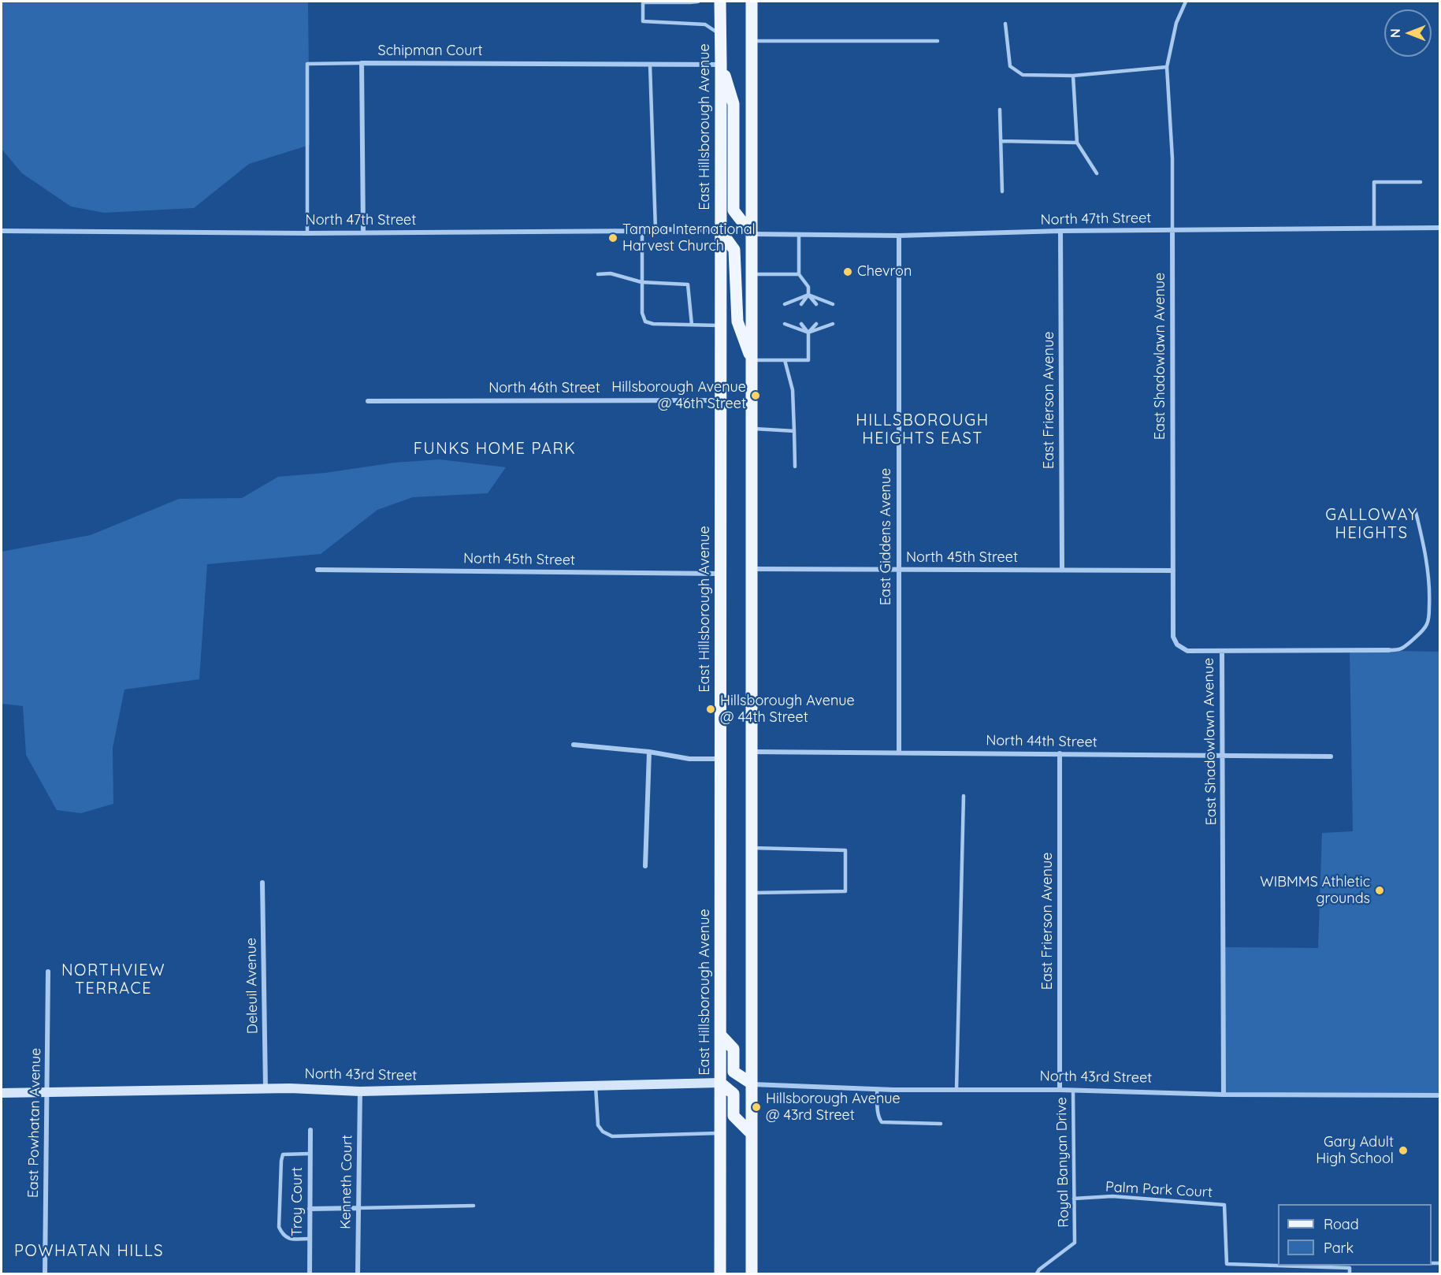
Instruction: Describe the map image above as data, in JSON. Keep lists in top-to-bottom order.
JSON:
{
  "streets": {
    "main road": ["East Hillsborough Avenue"],
    "street": [
      "Schipman Court",
      "North 47th Street",
      "East Shadowlawn Avenue",
      "North 46th Street",
      "East Frierson Avenue",
      "East Giddens Avenue",
      "North 45th Street",
      "North 44th Street",
      "Deleuil Avenue",
      "North 43rd Street",
      "East Powhatan Avenue",
      "Kenneth Court",
      "Troy Court"
    ],
    "lane": ["Royal Banyan Drive", "Palm Park Court"]
  },
  "crossings": [
    ["Schipman Court", "East Hillsborough Avenue"],
    ["Schipman Court", "North 47th Street"],
    ["East Hillsborough Avenue", "North 47th Street"],
    ["East Hillsborough Avenue", "North 46th Street"],
    ["East Hillsborough Avenue", "North 45th Street"],
    ["East Hillsborough Avenue", "North 43rd Street"],
    ["North 47th Street", "East Shadowlawn Avenue"],
    ["North 47th Street", "East Frierson Avenue"],
    ["North 47th Street", "East Giddens Avenue"],
    ["East Shadowlawn Avenue", "North 45th Street"],
    ["East Shadowlawn Avenue", "North 44th Street"],
    ["East Shadowlawn Avenue", "North 43rd Street"],
    ["East Frierson Avenue", "North 45th Street"],
    ["East Frierson Avenue", "North 44th Street"],
    ["East Frierson Avenue", "North 43rd Street"],
    ["East Giddens Avenue", "North 45th Street"],
    ["East Giddens Avenue", "North 44th Street"],
    ["Deleuil Avenue", "North 43rd Street"],
    ["North 43rd Street", "East Powhatan Avenue"],
    ["North 43rd Street", "Royal Banyan Drive"],
    ["North 43rd Street", "Kenneth Court"],
    ["Royal Banyan Drive", "Palm Park Court"]
  ],
  "districts": [
    "HILLSBOROUGH HEIGHTS EAST",
    "FUNKS HOME PARK",
    "GALLOWAY HEIGHTS",
    "NORTHVIEW TERRACE",
    "POWHATAN HILLS"
  ],
  "places": [
    "Tampa International Harvest Church",
    "Chevron",
    "Hillsborough Avenue @ 46th Street",
    "Hillsborough Avenue @ 44th Street",
    "WIBMMS Athletic grounds",
    "Hillsborough Avenue @ 43rd Street",
    "Gary Adult High School"
  ],
  "legend": ["Road", "Park"],
  "north": "left"
}
